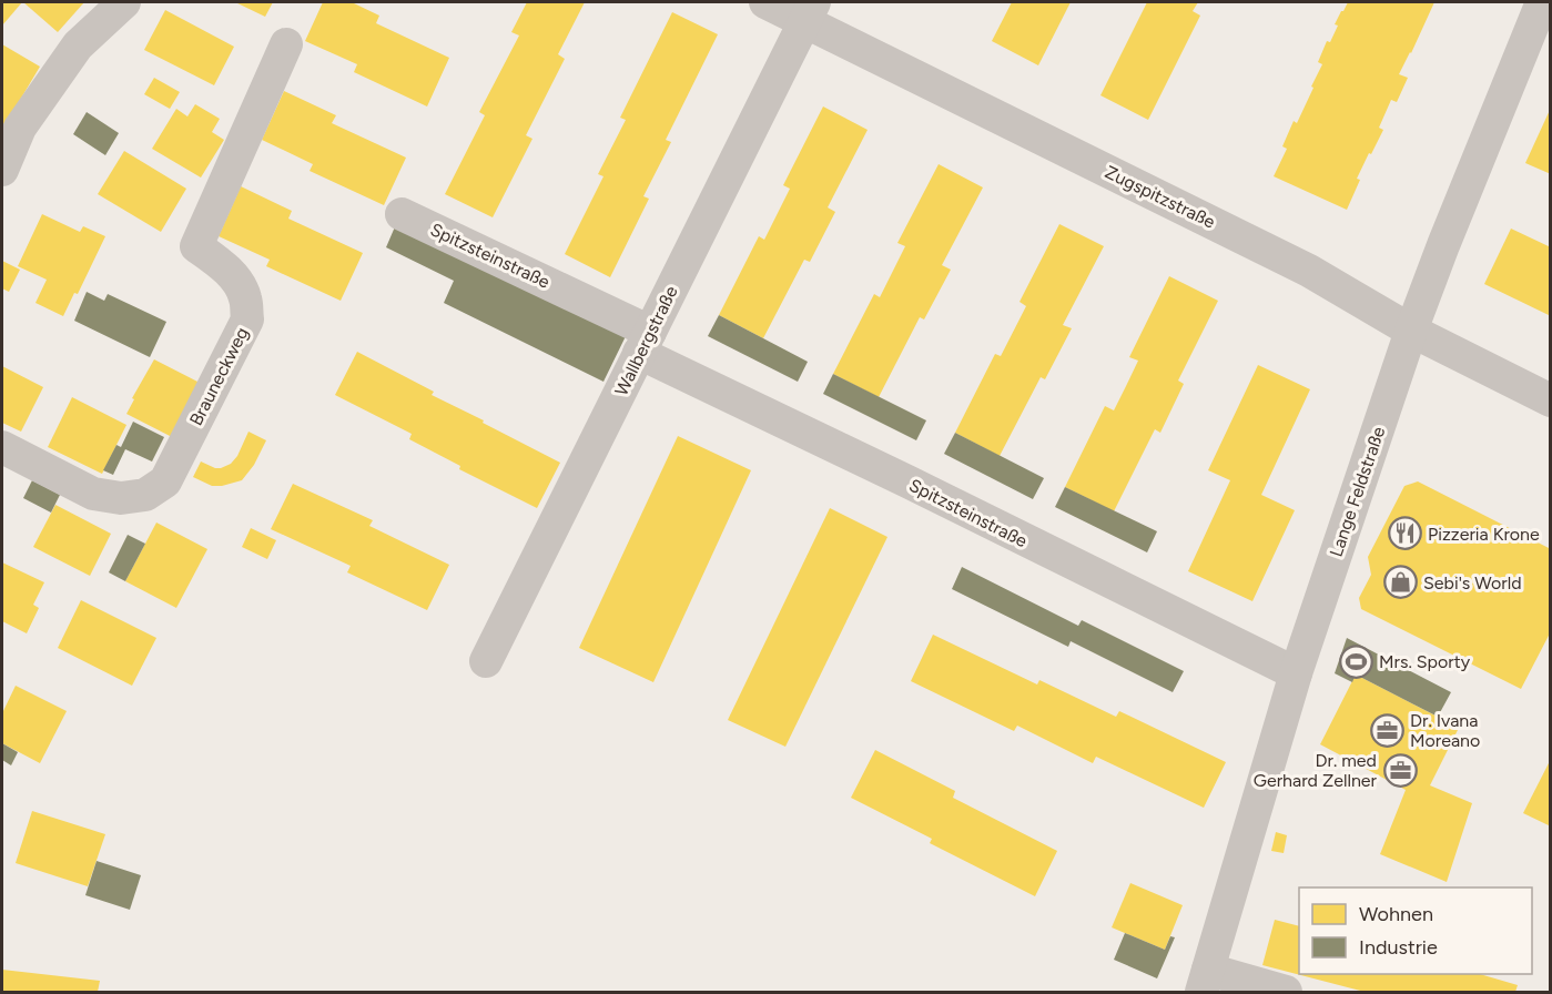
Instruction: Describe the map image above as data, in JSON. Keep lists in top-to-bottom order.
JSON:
{
  "streets": {
    "street": [
      "Zugspitzstraße",
      "Spitzsteinstraße",
      "Wallbergstraße",
      "Brauneckweg",
      "Lange Feldstraße"
    ]
  },
  "crossings": [
    ["Zugspitzstraße", "Wallbergstraße"],
    ["Zugspitzstraße", "Lange Feldstraße"],
    ["Spitzsteinstraße", "Wallbergstraße"],
    ["Spitzsteinstraße", "Lange Feldstraße"]
  ],
  "places": {
    "restaurant": ["Pizzeria Krone"],
    "shop": ["Sebi's World"],
    "sports": ["Mrs. Sporty"],
    "office": ["Dr. Ivana Moreano", "Dr. med Gerhard Zellner"]
  },
  "legend": ["Wohnen", "Industrie"]
}
